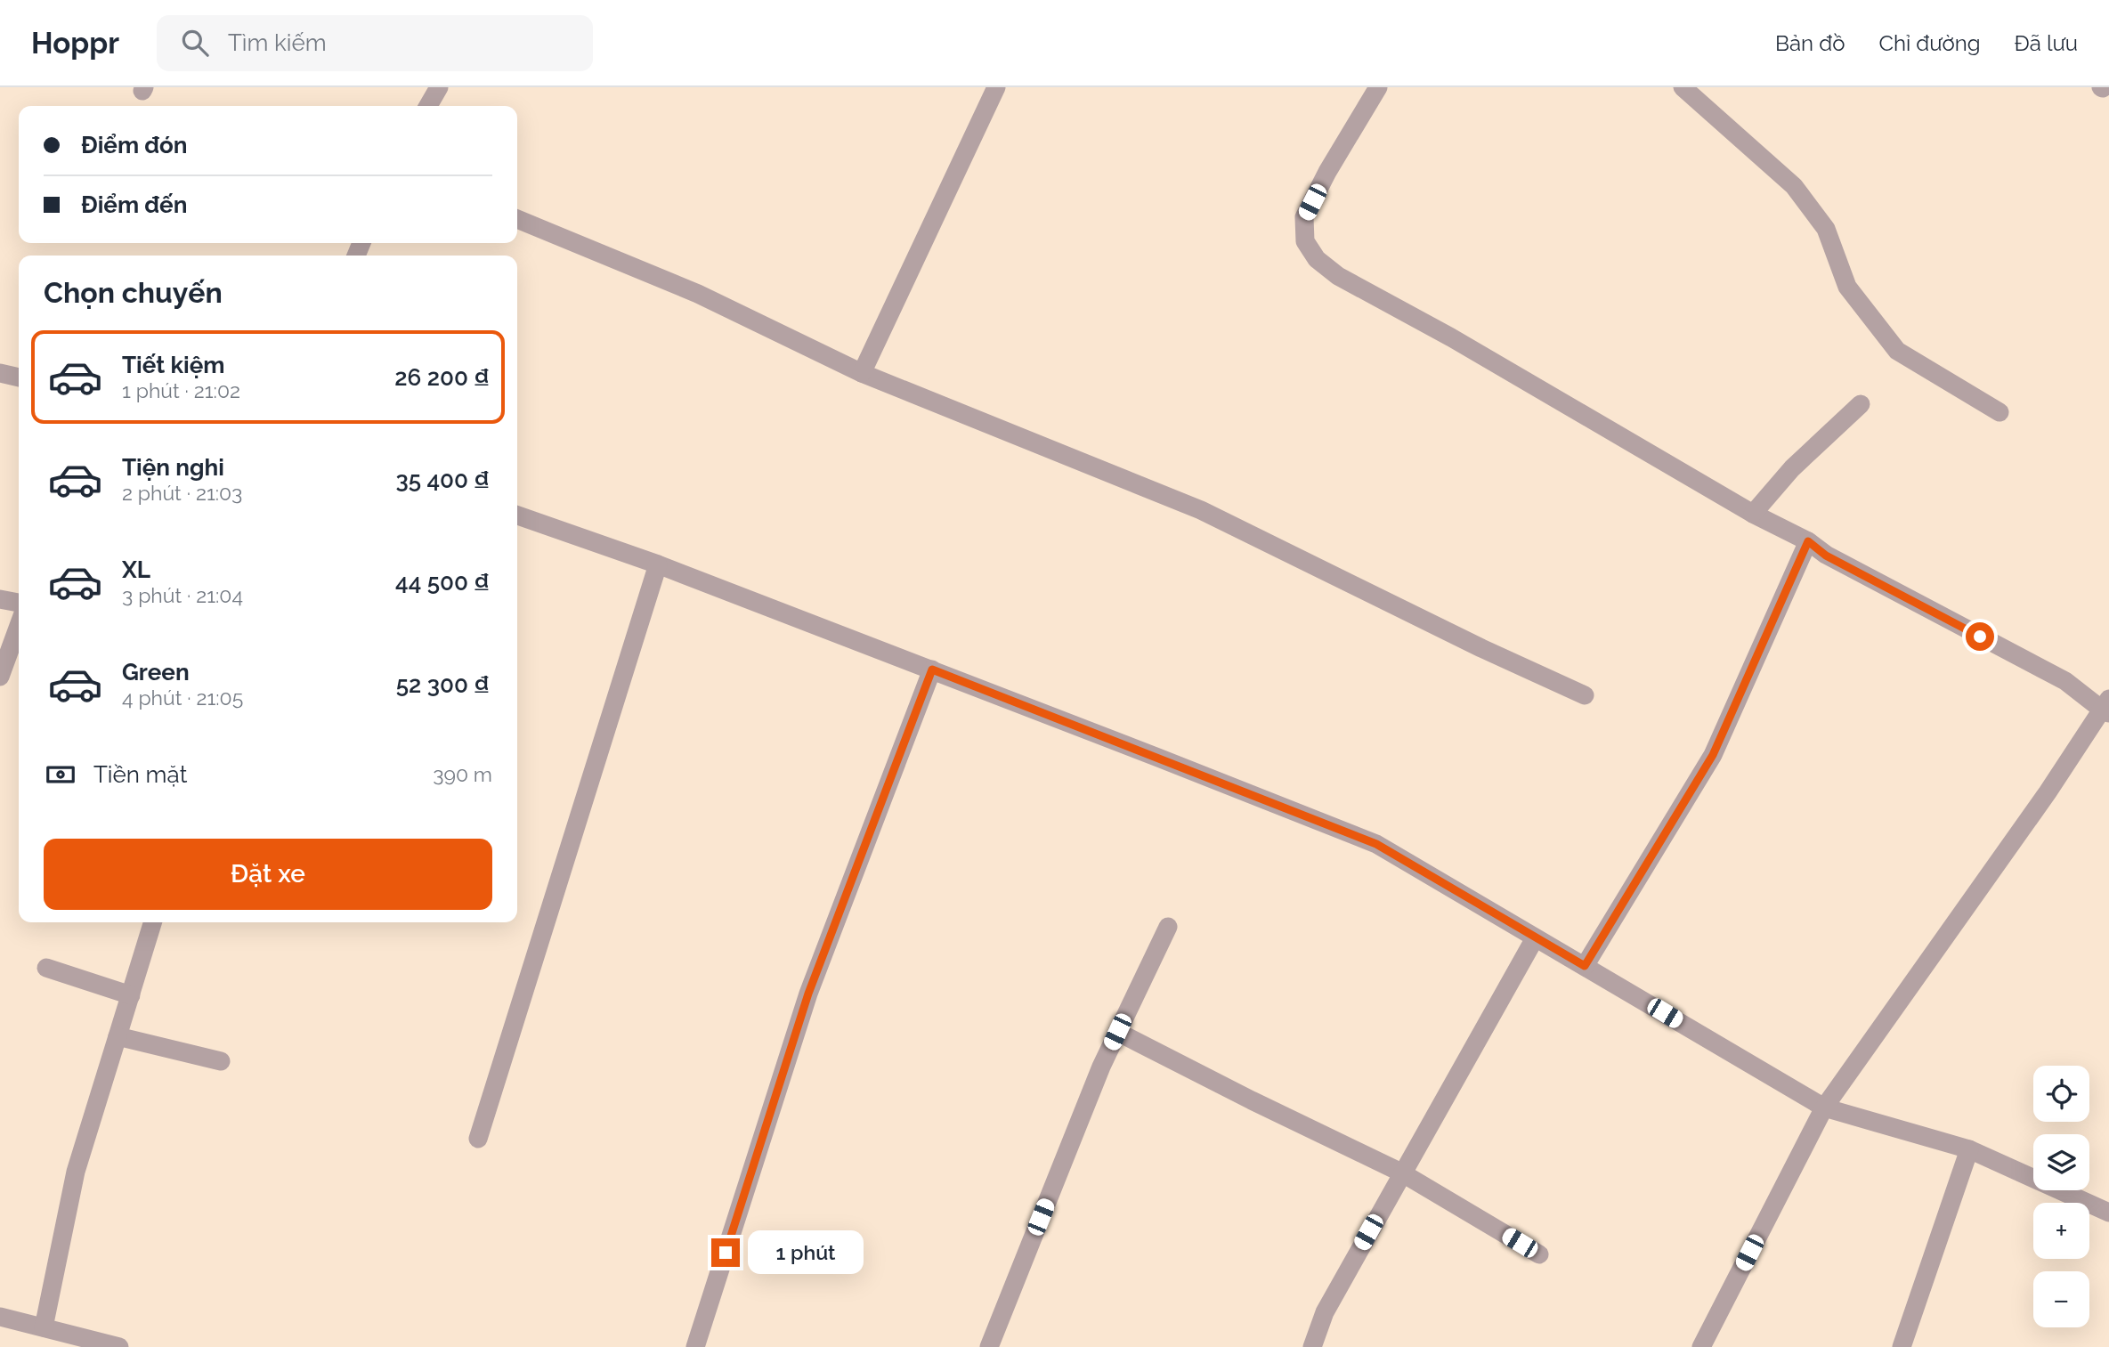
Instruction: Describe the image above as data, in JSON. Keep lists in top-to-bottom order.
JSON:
{
  "page": {
    "header": "Hoppr",
    "search": "Tìm kiếm",
    "nav": ["Bản đồ", "Chỉ đường", "Đã lưu"],
    "banner": ["Điểm đón", "Điểm đến"],
    "heading": "Chọn chuyến",
    "list": [
      {
        "name": "Tiết kiệm",
        "note": "1 phút · 21:02",
        "value": "26 200 ₫"
      },
      {
        "name": "Tiện nghi",
        "note": "2 phút · 21:03",
        "value": "35 400 ₫"
      },
      {
        "name": "XL",
        "note": "3 phút · 21:04",
        "value": "44 500 ₫"
      },
      {
        "name": "Green",
        "note": "4 phút · 21:05",
        "value": "52 300 ₫"
      }
    ],
    "pay": ["Tiền mặt", "390 m"],
    "buttons": "Đặt xe",
    "map_buttons": ["+", "−"],
    "bubble": "1 phút"
  }
}
